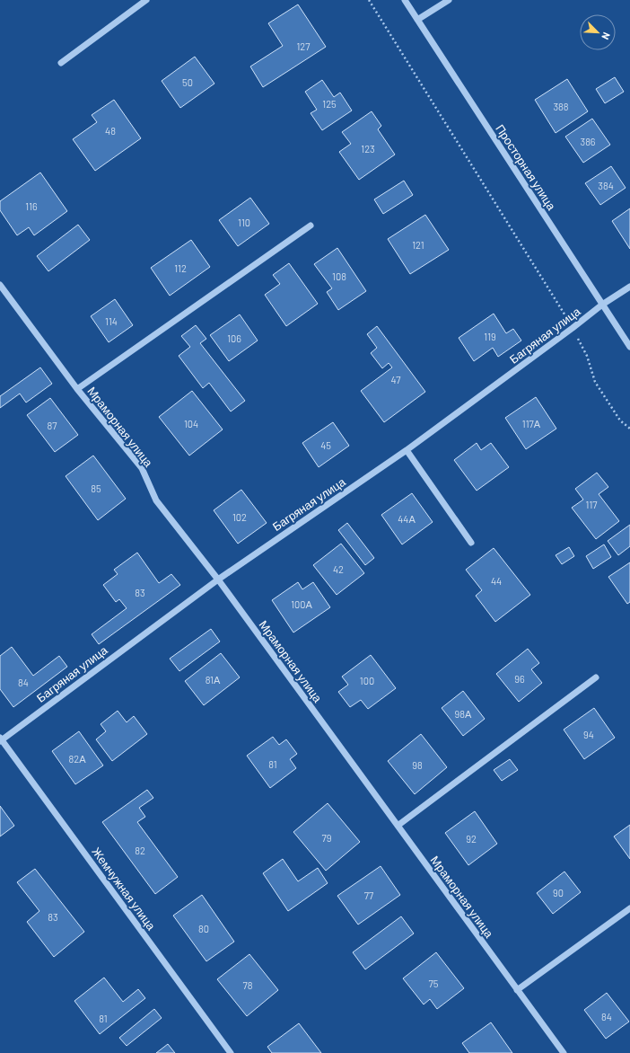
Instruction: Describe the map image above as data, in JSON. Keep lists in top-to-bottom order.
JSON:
{
  "streets": {
    "street": [
      "Просторная улица",
      "Багряная улица",
      "Мраморная улица",
      "Жемчужная улица"
    ]
  },
  "crossings": [
    ["Просторная улица", "Багряная улица"],
    ["Багряная улица", "Мраморная улица"],
    ["Багряная улица", "Жемчужная улица"]
  ],
  "house_numbers": [
    "127",
    "50",
    "125",
    "388",
    "48",
    "386",
    "123",
    "384",
    "116",
    "110",
    "121",
    "112",
    "108",
    "114",
    "119",
    "106",
    "47",
    "104",
    "117А",
    "87",
    "45",
    "85",
    "117",
    "102",
    "44А",
    "42",
    "44",
    "83",
    "100А",
    "96",
    "81А",
    "100",
    "84",
    "98А",
    "94",
    "82А",
    "81",
    "98",
    "79",
    "92",
    "82",
    "90",
    "77",
    "83",
    "80",
    "75",
    "78",
    "84",
    "81"
  ],
  "north": "bottom right"
}
